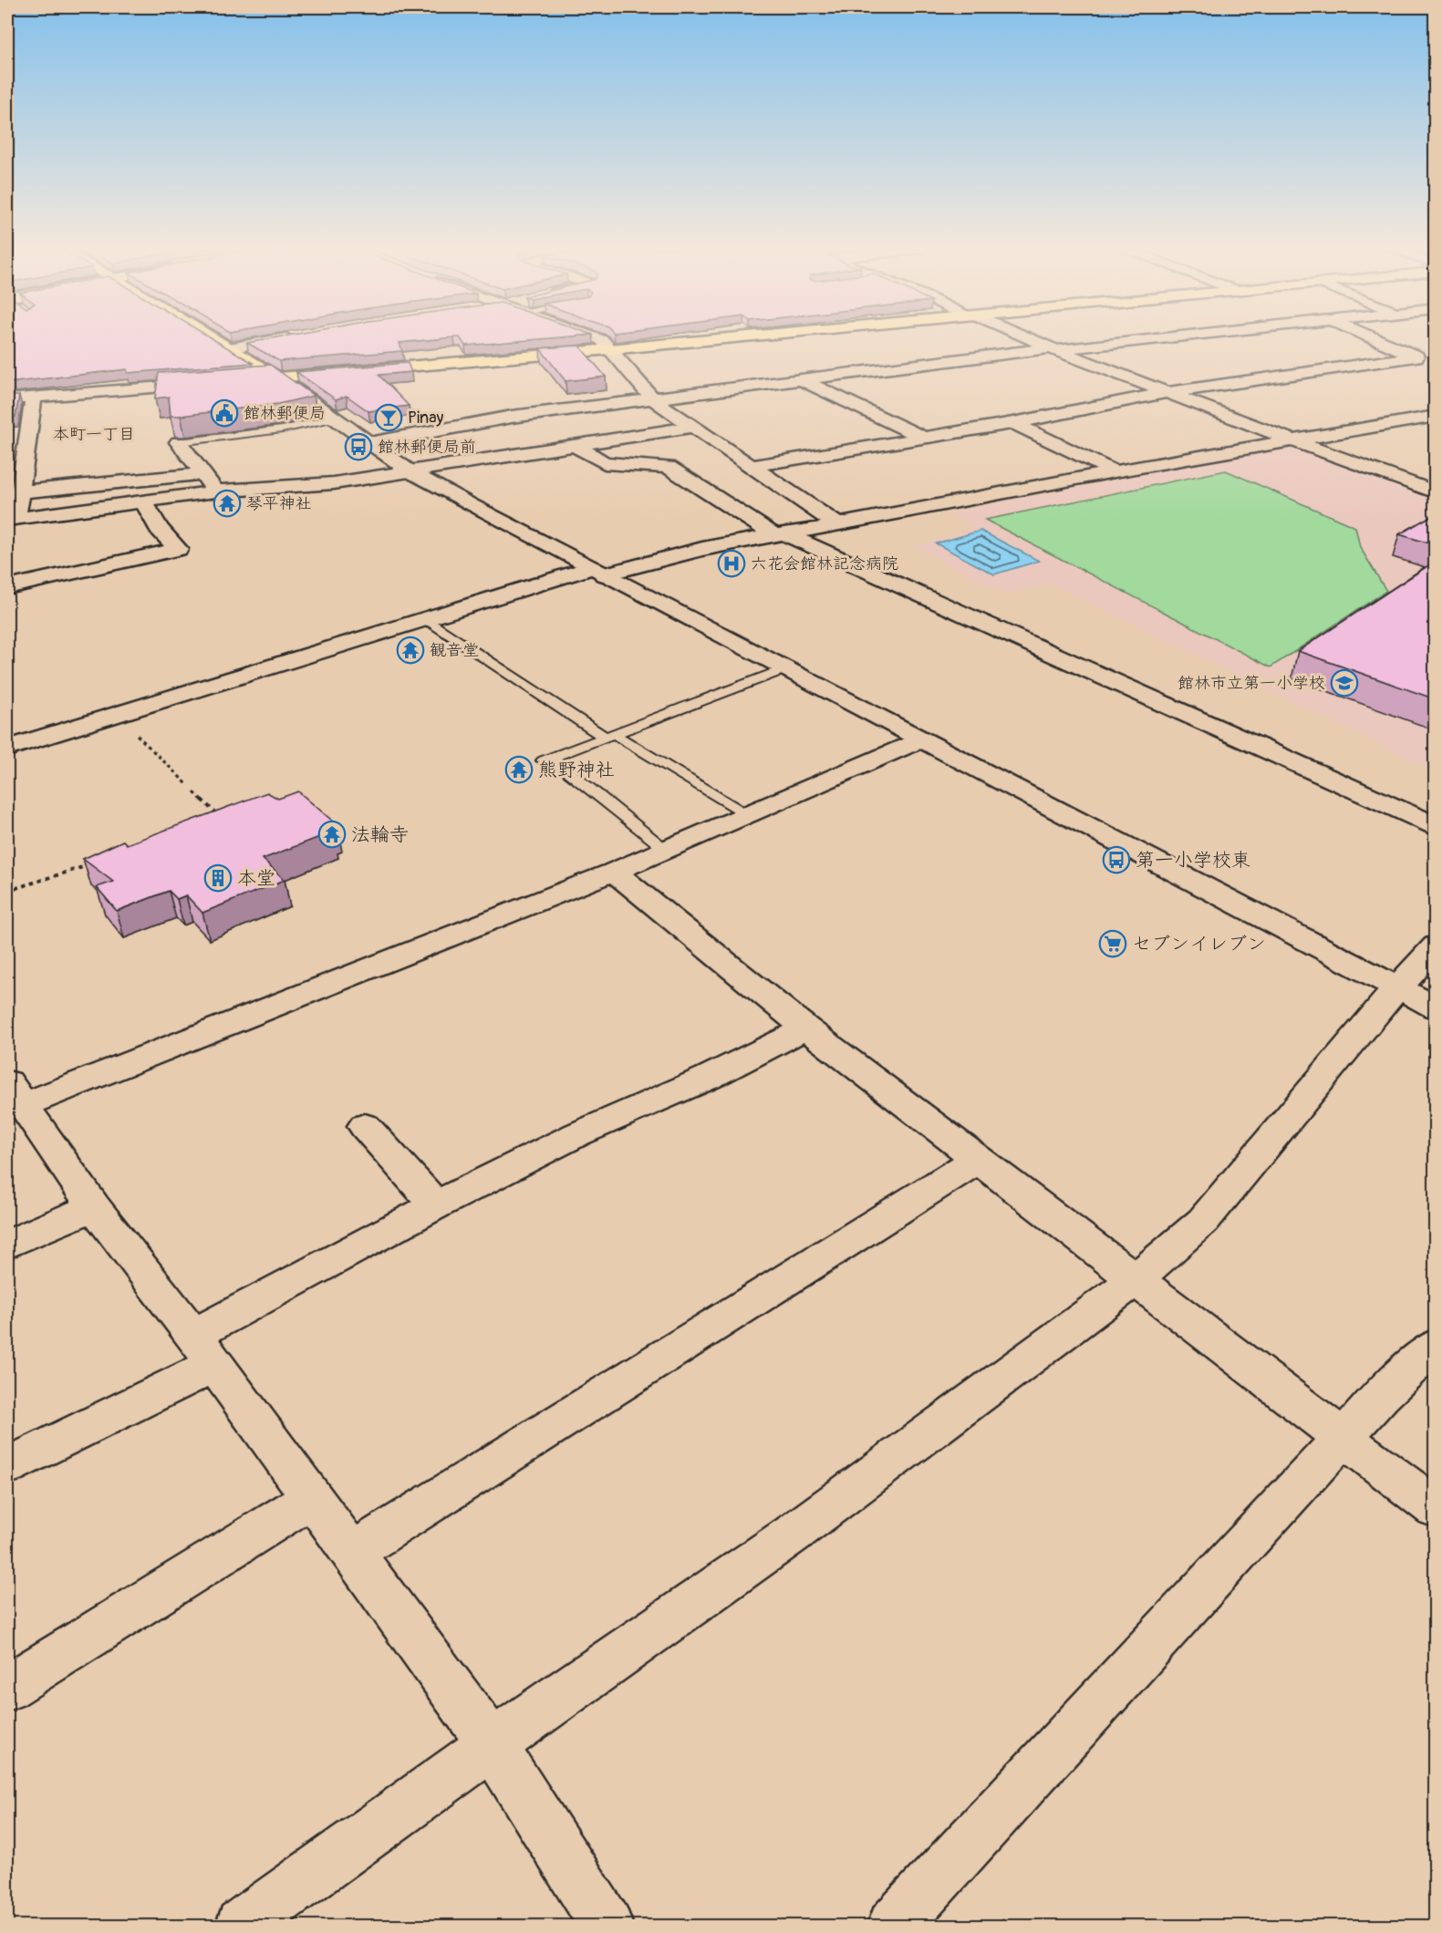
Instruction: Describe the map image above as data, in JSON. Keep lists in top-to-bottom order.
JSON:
{
  "districts": ["本町一丁目"],
  "places": {
    "public building": ["館林郵便局"],
    "bar": ["Pinay"],
    "bus stop": ["館林郵便局前", "第一小学校東"],
    "temple": [
      "琴平神社",
      "観音堂",
      "熊野神社",
      "法輪寺"
    ],
    "hospital": ["六花会館林記念病院"],
    "school or university": ["館林市立第一小学校"],
    "building": ["本堂"],
    "supermarket": ["セブンイレブン"]
  }
}
